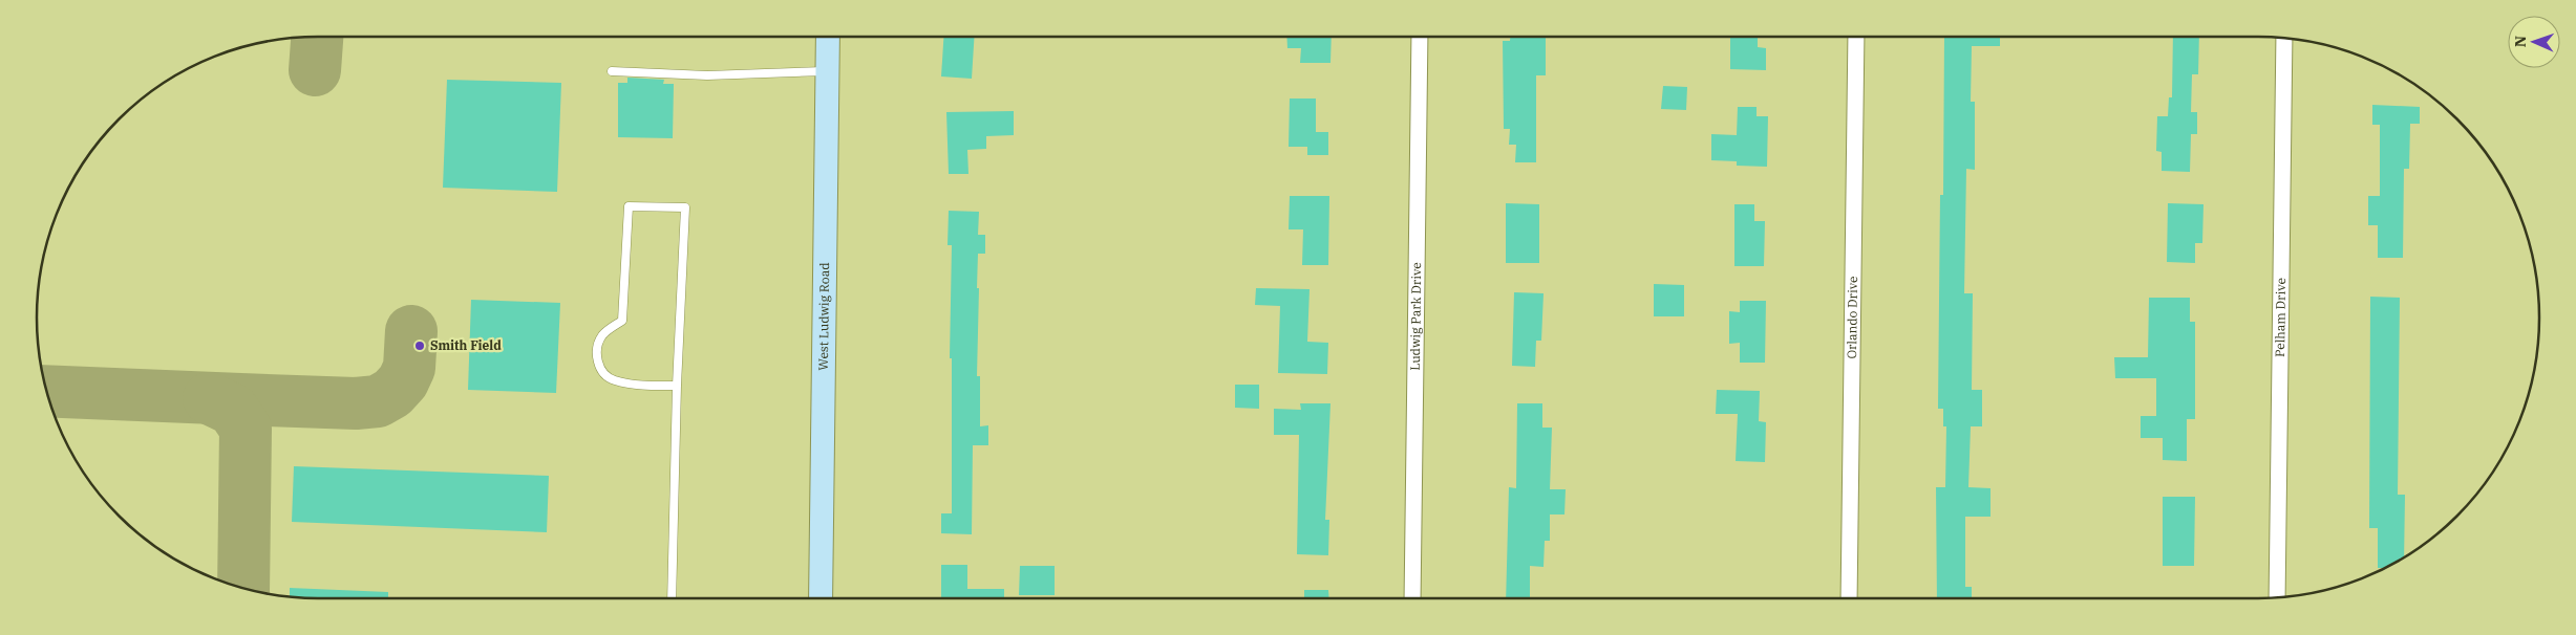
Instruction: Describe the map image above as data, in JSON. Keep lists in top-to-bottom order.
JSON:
{
  "streets": {
    "main road": ["West Ludwig Road"],
    "street": ["Ludwig Park Drive", "Orlando Drive", "Pelham Drive"]
  },
  "places": ["Smith Field"],
  "north": "left"
}
